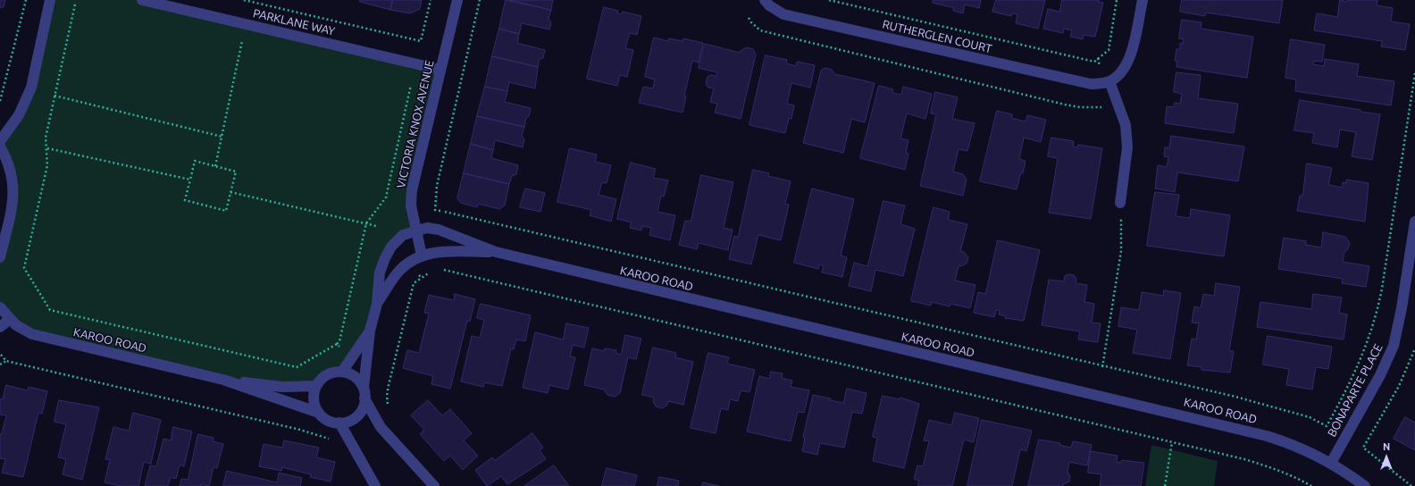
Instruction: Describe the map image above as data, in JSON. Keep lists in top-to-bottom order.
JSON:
{
  "streets": {
    "street": [
      "PARKLANE WAY",
      "RUTHERGLEN COURT",
      "VICTORIA KNOX AVENUE",
      "KAROO ROAD",
      "BONAPARTE PLACE"
    ]
  },
  "crossings": [
    ["PARKLANE WAY", "VICTORIA KNOX AVENUE"],
    ["VICTORIA KNOX AVENUE", "KAROO ROAD"],
    ["KAROO ROAD", "BONAPARTE PLACE"]
  ],
  "north": "top"
}
